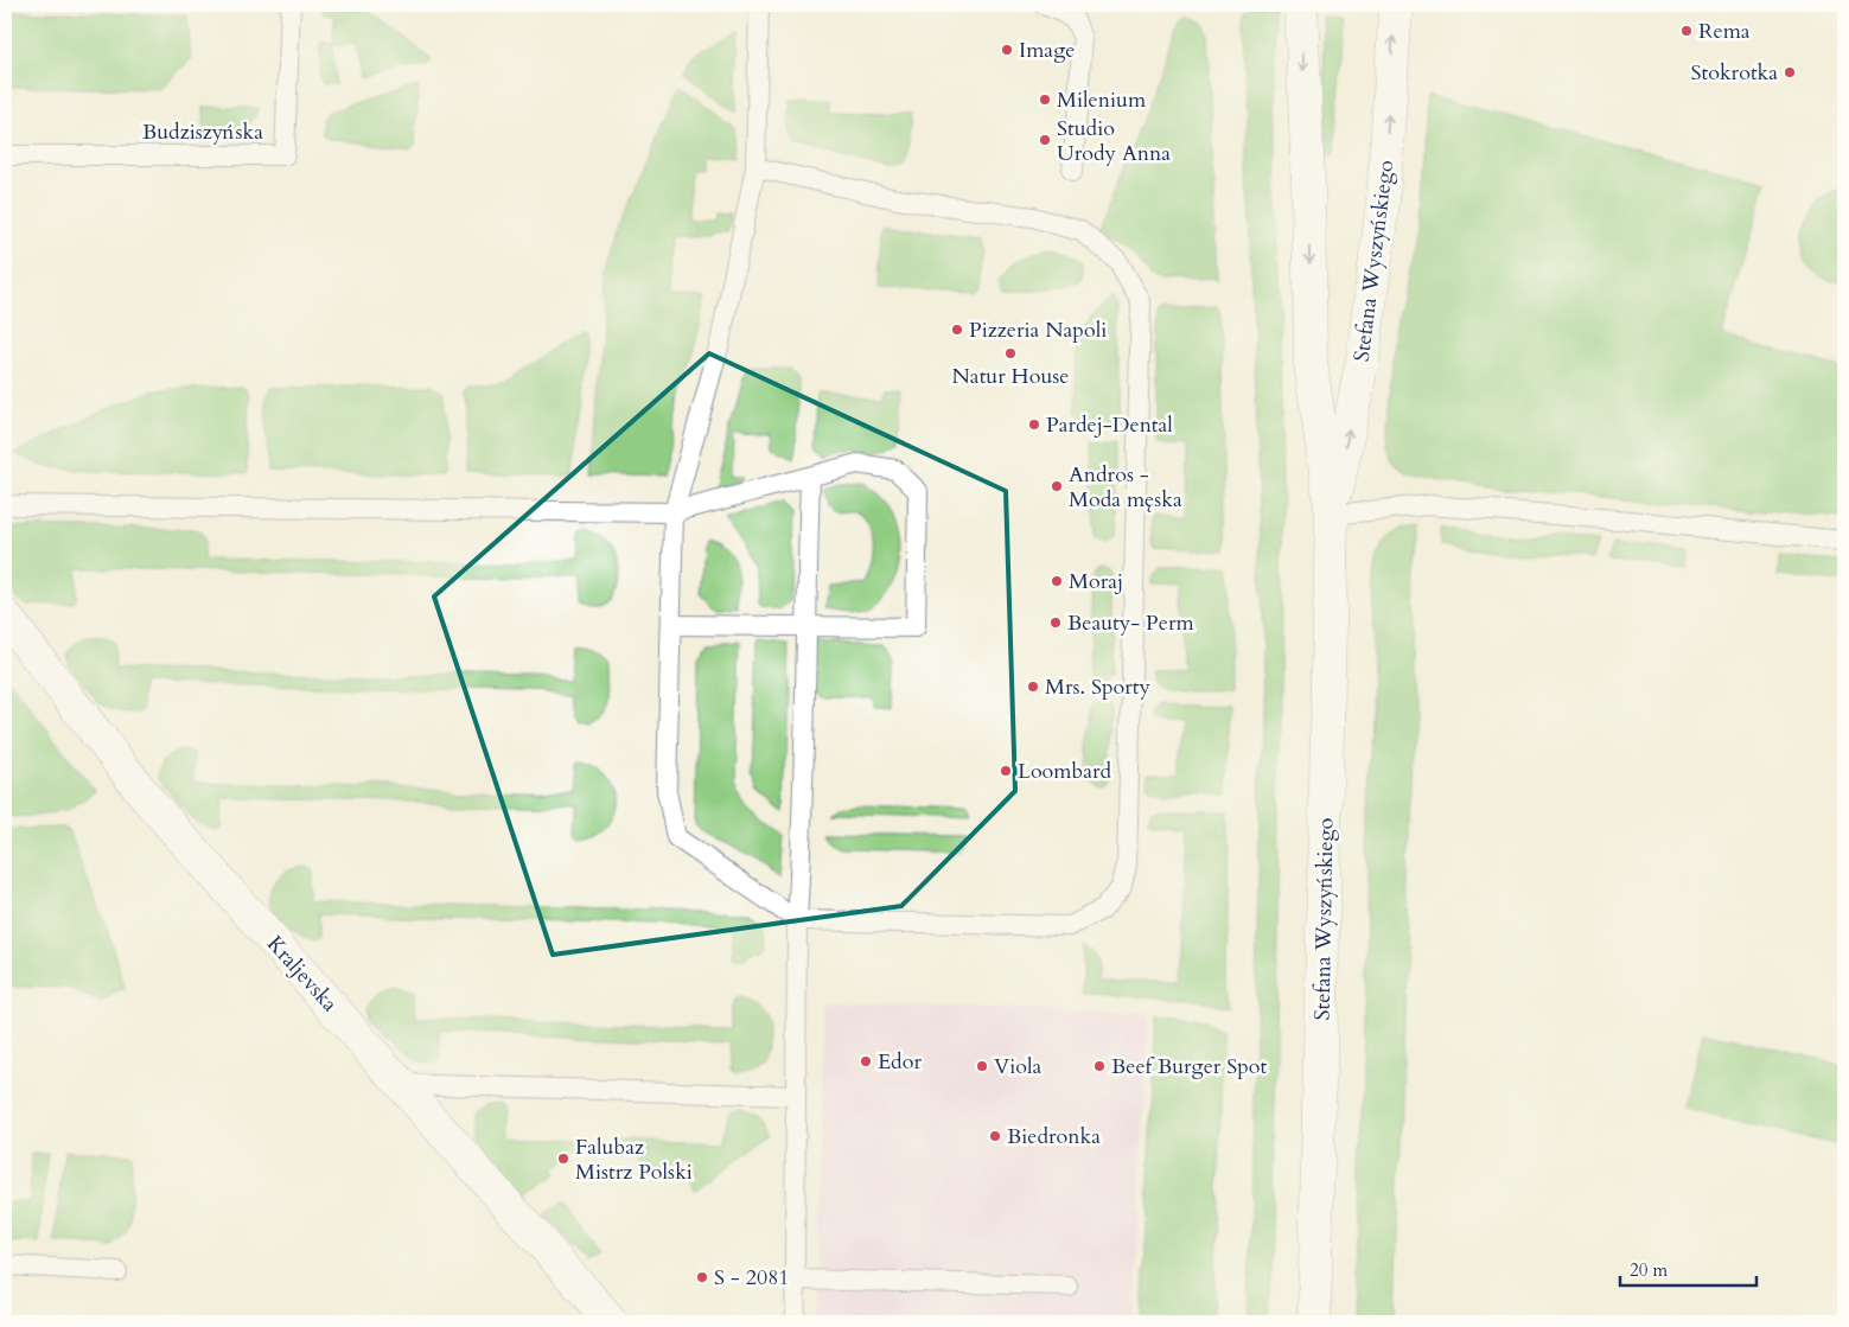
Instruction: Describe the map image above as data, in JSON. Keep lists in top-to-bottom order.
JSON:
{
  "streets": {
    "street": ["Stefana Wyszyńskiego", "Kraljevska"],
    "lane": ["Budziszyńska"]
  },
  "places": [
    "Rema",
    "Image",
    "Stokrotka",
    "Milenium",
    "Studio Urody Anna",
    "Pizzeria Napoli",
    "Natur House",
    "Pardej-Dental",
    "Andros - Moda męska",
    "Moraj",
    "Beauty- Perm",
    "Mrs. Sporty",
    "Loombard",
    "Edor",
    "Viola",
    "Beef Burger Spot",
    "Biedronka",
    "Falubaz Mistrz Polski",
    "S - 2081"
  ],
  "scale_bar": "20 m"
}
